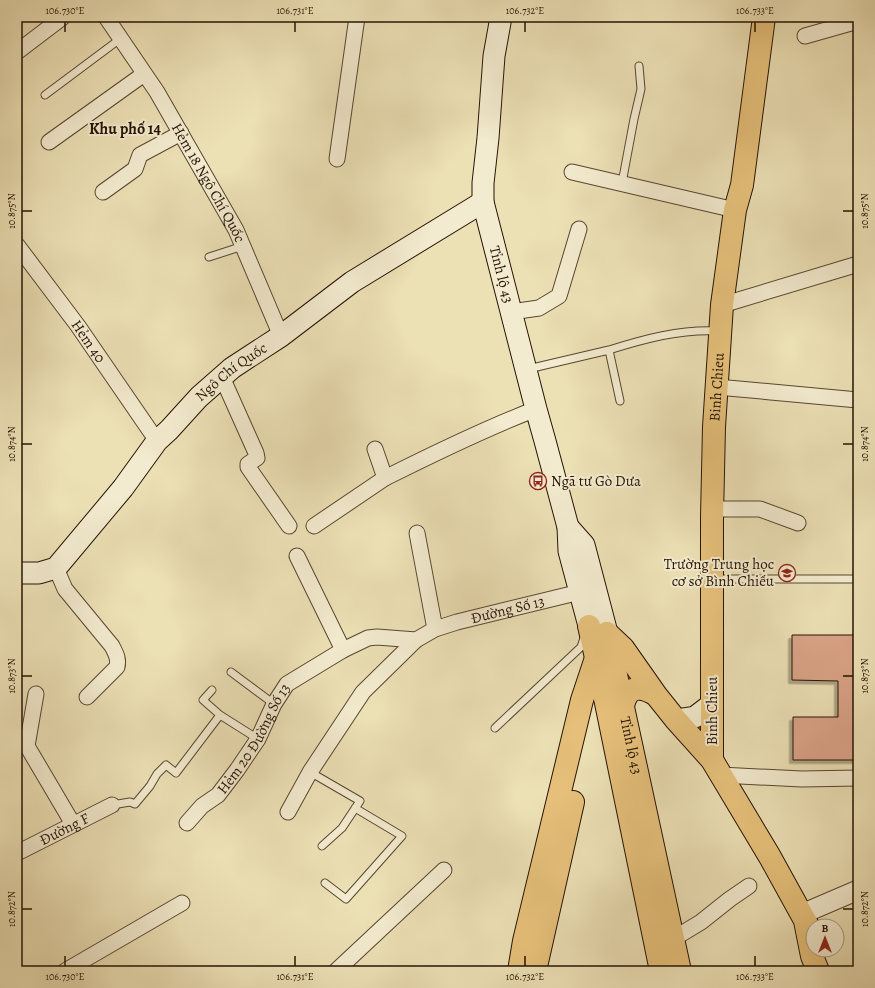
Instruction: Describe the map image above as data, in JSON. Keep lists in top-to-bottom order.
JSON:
{
  "streets": {
    "main road": ["Tỉnh lộ 43", "Ngô Chí Quốc", "Binh Chieu"],
    "street": [
      "Hẻm 18 Ngô Chí Quốc",
      "Hẻm 40",
      "Đường Số 13",
      "Hẻm 20 Đường Số 13",
      "Đường F"
    ]
  },
  "crossings": [
    ["Hẻm 18 Ngô Chí Quốc", "Ngô Chí Quốc"],
    ["Tỉnh lộ 43", "Ngô Chí Quốc"],
    ["Tỉnh lộ 43", "Đường Số 13"],
    ["Hẻm 40", "Ngô Chí Quốc"],
    ["Đường Số 13", "Hẻm 20 Đường Số 13"]
  ],
  "districts": ["Khu phố 14"],
  "places": {
    "bus stop": ["Ngã tư Gò Dưa"],
    "school or university": ["Trường Trung học cơ sở Bình Chiểu"]
  },
  "north": "top",
  "coordinates": [
    "106.730°E",
    "106.731°E",
    "106.732°E",
    "106.733°E",
    "10.875°N",
    "10.874°N",
    "10.873°N",
    "10.872°N"
  ]
}
